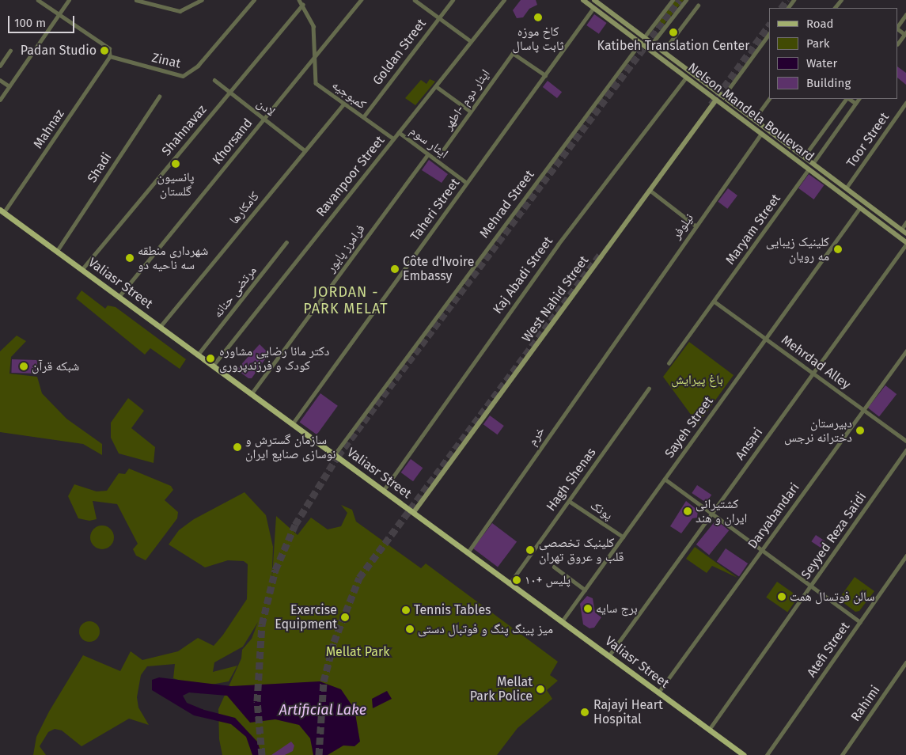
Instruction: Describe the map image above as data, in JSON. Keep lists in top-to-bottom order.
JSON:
{
  "streets": {
    "main road": ["Nelson Mandela Boulevard", "Valiasr Street", "West Nahid Street"],
    "street": [
      "Goldan Street",
      "Zinat",
      "کمبوجیه",
      "ایثار دوم -اطهر",
      "لادن",
      "Mahnaz",
      "Shahnavaz",
      "Toor Street",
      "Khorsand",
      "ایثار سوم",
      "Shadi",
      "Ravanpoor Street",
      "Mehrad Street",
      "کامکارها",
      "Taheri Street",
      "نیلوفر",
      "Maryam Street",
      "فرامرز پایور",
      "Kaj Abadi Street",
      "مرتضی حنانه",
      "Mehrdad Alley",
      "Sayeh Street",
      "خرم",
      "Ansari",
      "Hagh Shenas",
      "پونک",
      "Daryabandari",
      "Seyyed Reza Saidi",
      "Atefi Street",
      "Rahimi"
    ]
  },
  "crossings": [
    ["Goldan Street", "کمبوجیه"],
    ["Zinat", "Mahnaz"],
    ["کمبوجیه", "Shahnavaz"],
    ["کمبوجیه", "Khorsand"],
    ["کمبوجیه", "Ravanpoor Street"],
    ["کمبوجیه", "کامکارها"],
    ["ایثار دوم -اطهر", "ایثار سوم"],
    ["ایثار دوم -اطهر", "Taheri Street"],
    ["لادن", "Shahnavaz"],
    ["لادن", "Khorsand"],
    ["لادن", "کامکارها"],
    ["Nelson Mandela Boulevard", "Toor Street"],
    ["Nelson Mandela Boulevard", "Mehrad Street"],
    ["Nelson Mandela Boulevard", "Taheri Street"],
    ["Nelson Mandela Boulevard", "نیلوفر"],
    ["Nelson Mandela Boulevard", "Maryam Street"],
    ["Nelson Mandela Boulevard", "Kaj Abadi Street"],
    ["Nelson Mandela Boulevard", "West Nahid Street"],
    ["Nelson Mandela Boulevard", "Sayeh Street"],
    ["Nelson Mandela Boulevard", "Ansari"],
    ["Mahnaz", "Valiasr Street"],
    ["Shahnavaz", "Valiasr Street"],
    ["Khorsand", "Valiasr Street"],
    ["ایثار سوم", "Ravanpoor Street"],
    ["ایثار سوم", "Taheri Street"],
    ["ایثار سوم", "فرامرز پایور"],
    ["Shadi", "Valiasr Street"],
    ["Ravanpoor Street", "Valiasr Street"],
    ["Mehrad Street", "Valiasr Street"],
    ["کامکارها", "Valiasr Street"],
    ["Taheri Street", "Valiasr Street"],
    ["نیلوفر", "خرم"],
    ["Maryam Street", "Mehrdad Alley"],
    ["فرامرز پایور", "Valiasr Street"],
    ["Kaj Abadi Street", "Valiasr Street"],
    ["Valiasr Street", "مرتضی حنانه"],
    ["Valiasr Street", "West Nahid Street"],
    ["Valiasr Street", "Sayeh Street"],
    ["Valiasr Street", "خرم"],
    ["Valiasr Street", "Ansari"],
    ["Valiasr Street", "Hagh Shenas"],
    ["Valiasr Street", "Daryabandari"],
    ["Valiasr Street", "Seyyed Reza Saidi"],
    ["Mehrdad Alley", "Sayeh Street"],
    ["Mehrdad Alley", "Ansari"],
    ["Mehrdad Alley", "Daryabandari"],
    ["Sayeh Street", "پونک"],
    ["Hagh Shenas", "پونک"]
  ],
  "districts": ["JORDAN - PARK MELAT"],
  "water": ["Artificial Lake"],
  "parks": ["باغ پیرایش", "Mellat Park"],
  "places": [
    "کاخ موزه ثابت پاسال",
    "Katibeh Translation Center",
    "Padan Studio",
    "پانسیون گلستان",
    "کلینیک زیبایی مه رویان",
    "شهرداری منطقه سه ناحیه دو",
    "Côte d'Ivoire Embassy",
    "دکتر مانا رضایی مشاوره کودک و فرزندپروری",
    "شبکه قرآن",
    "دبیرستان دخترانه نرجس",
    "سازمان گسترش و نوسازی صنایع ایران",
    "کشتیرانی ایران و هند",
    "کلینیک تخصصی قلب و عروق تهران",
    "پلیس +۱۰",
    "سالن فوتسال همت",
    "برج سایه",
    "Tennis Tables",
    "Exercise Equipment",
    "میز پینگ پنگ و فوتبال دستی",
    "Mellat Park Police",
    "Rajayi Heart Hospital"
  ],
  "legend": [
    "Road",
    "Park",
    "Water",
    "Building"
  ],
  "scale_bar": "100 m"
}
